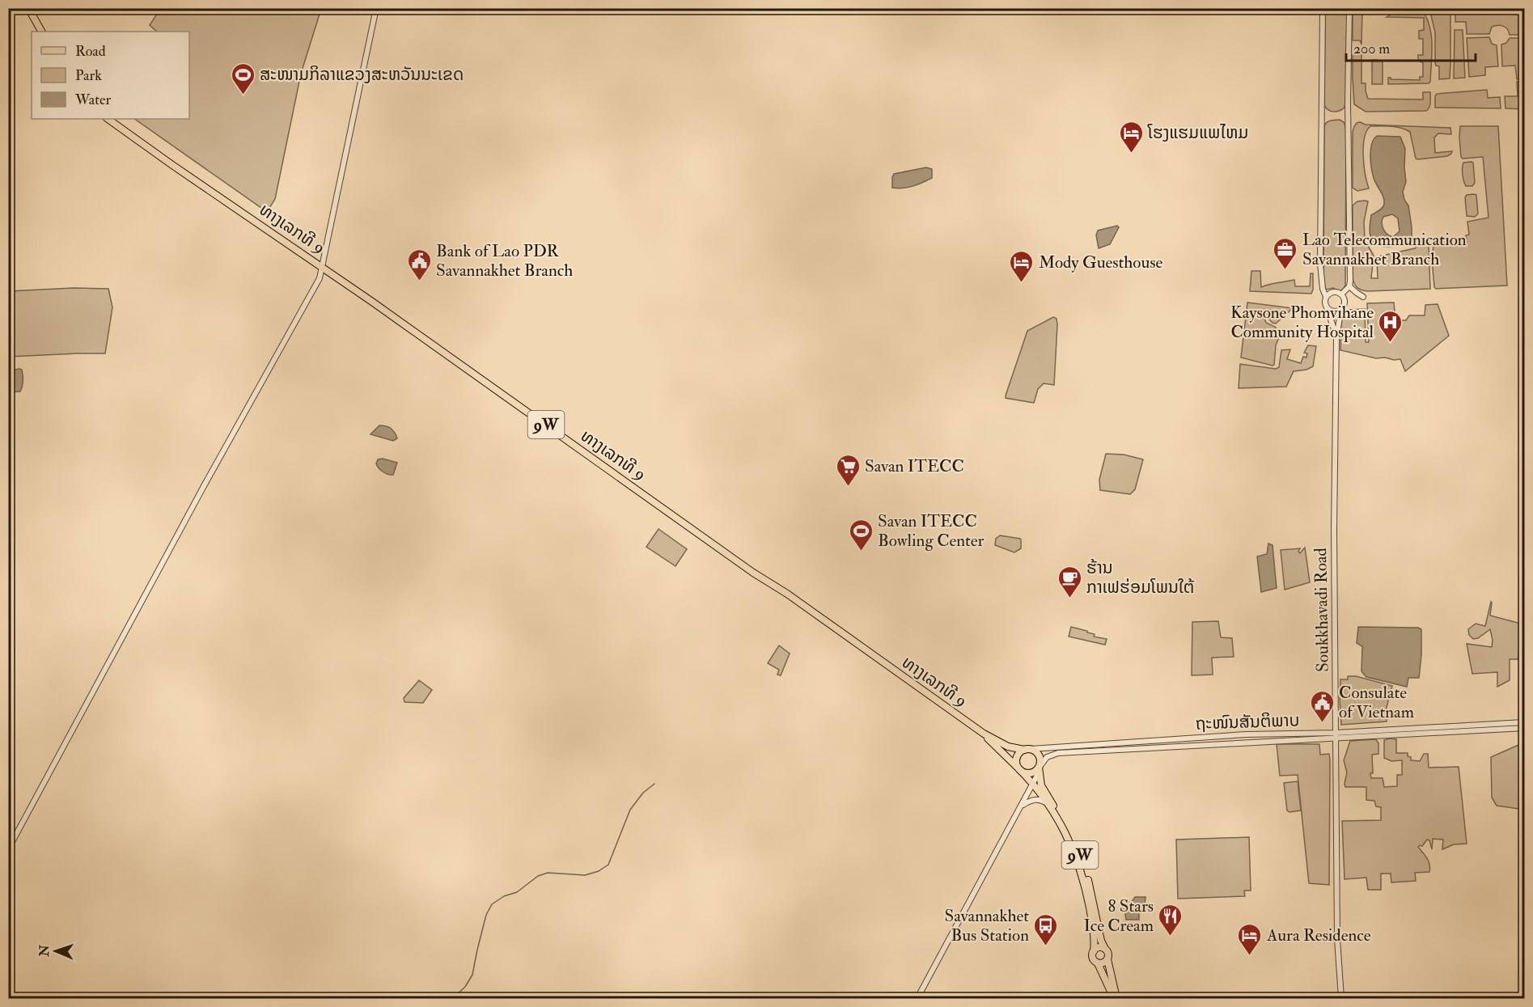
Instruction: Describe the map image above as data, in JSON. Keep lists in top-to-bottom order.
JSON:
{
  "streets": {
    "main road": ["ທາງເລກທີ 9", "9W"],
    "street": ["Soukkhavadi Road", "ຖະໜົນສັນຕິພາບ"]
  },
  "crossings": [
    ["ທາງເລກທີ 9", "ຖະໜົນສັນຕິພາບ"],
    ["Soukkhavadi Road", "ຖະໜົນສັນຕິພາບ"]
  ],
  "places": {
    "sports": ["ສະໜາມກິລາແຂວງສະຫວັນນະເຂດ", "Savan ITECC Bowling Center"],
    "hotel": ["ໂຮງແຮມແພໄຫມ", "Mody Guesthouse", "Aura Residence"],
    "office": ["Lao Telecommunication Savannakhet Branch"],
    "public building": ["Bank of Lao PDR Savannakhet Branch", "Consulate of Vietnam"],
    "hospital": ["Kaysone Phomvihane Community Hospital"],
    "supermarket": ["Savan ITECC"],
    "cafe": ["ຮ້ານ ກາເຟຮ່ອມໂພນໃຕ້"],
    "restaurant": ["8 Stars Ice Cream"],
    "bus stop": ["Savannakhet Bus Station"]
  },
  "legend": ["Road", "Park", "Water"],
  "scale_bar": "200 m",
  "north": "left"
}
